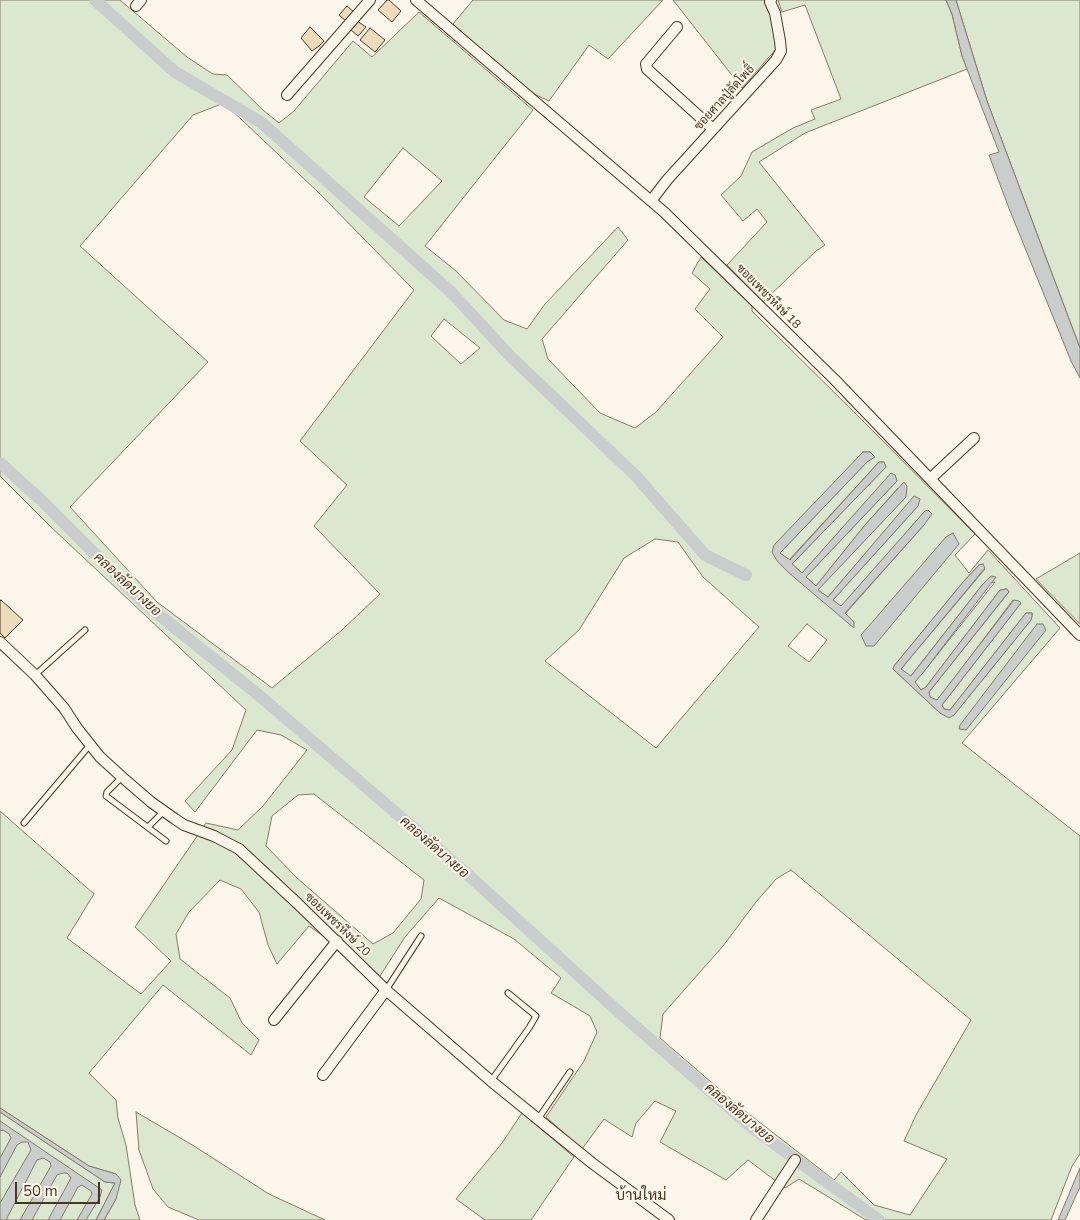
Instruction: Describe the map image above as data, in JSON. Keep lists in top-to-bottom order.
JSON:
{
  "streets": {
    "street": ["ซอยศาลปู่ลัดโพธิ์", "ซอยเพชรหึงษ์ 18", "ซอยเพชรหึงษ์ 20"]
  },
  "crossings": [
    ["ซอยศาลปู่ลัดโพธิ์", "ซอยเพชรหึงษ์ 18"]
  ],
  "districts": ["บ้านใหม่"],
  "water": ["คลองลัดบางยอ"],
  "scale_bar": "50 m"
}
